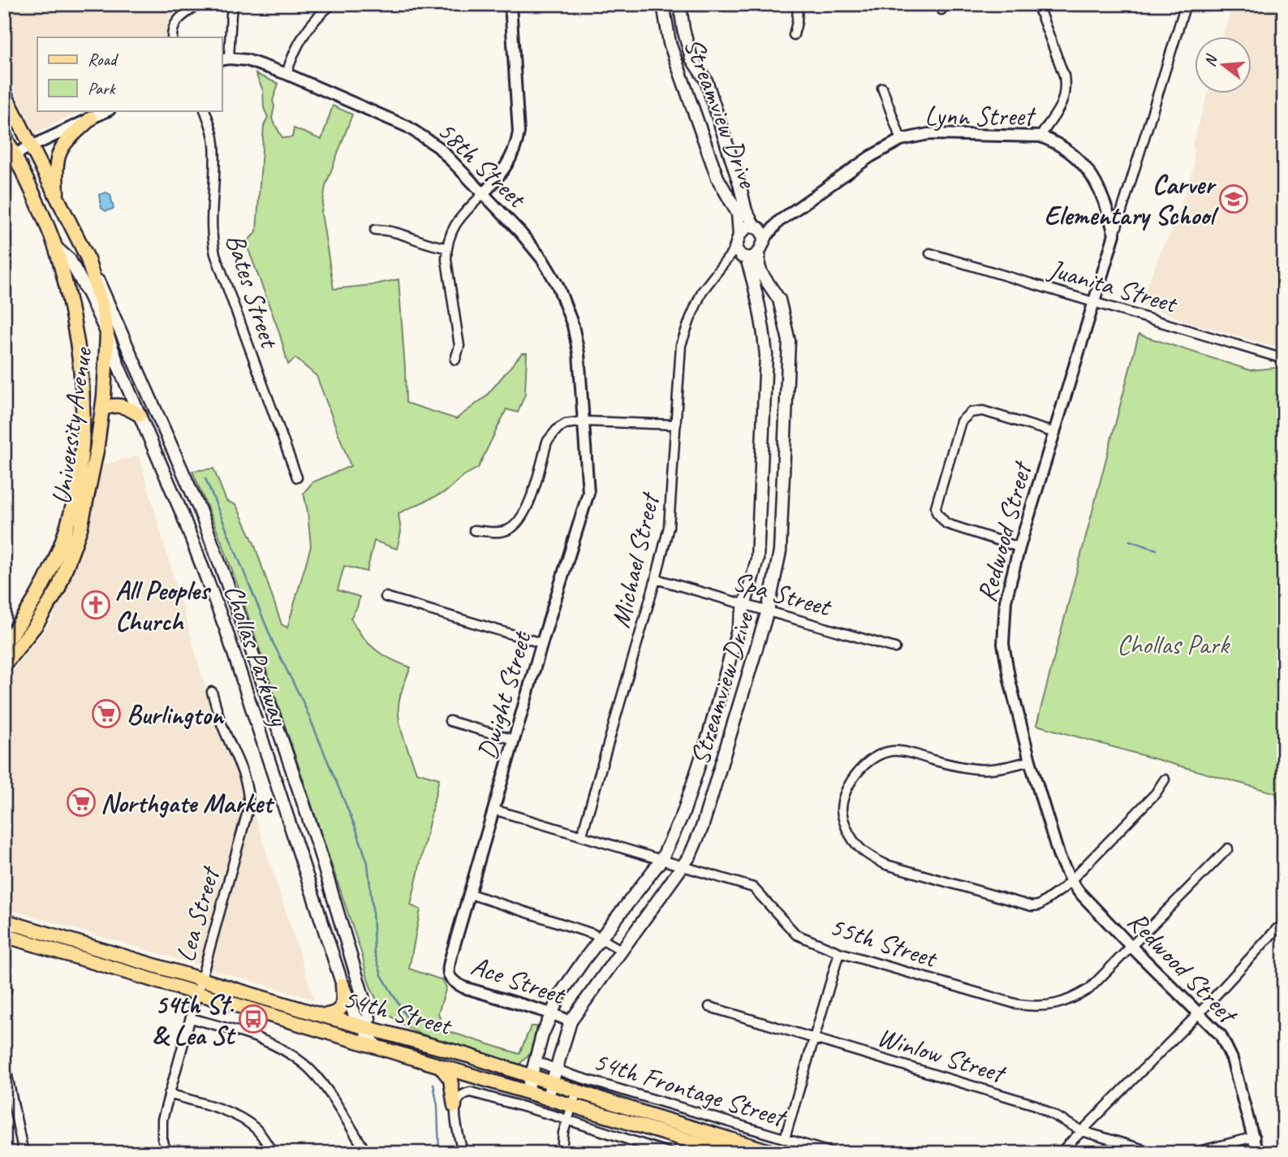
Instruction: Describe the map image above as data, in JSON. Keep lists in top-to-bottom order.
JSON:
{
  "streets": {
    "main road": [
      "Streamview Drive",
      "University Avenue",
      "Chollas Parkway",
      "54th Street"
    ],
    "street": [
      "Lynn Street",
      "58th Street",
      "Juanita Street",
      "Bates Street",
      "Redwood Street",
      "Michael Street",
      "Spa Street",
      "Dwight Street",
      "Lea Street",
      "55th Street",
      "Ace Street",
      "Winlow Street",
      "54th Frontage Street"
    ]
  },
  "crossings": [
    ["Streamview Drive", "Lynn Street"],
    ["Streamview Drive", "Michael Street"],
    ["Streamview Drive", "Spa Street"],
    ["Streamview Drive", "55th Street"],
    ["Streamview Drive", "Ace Street"],
    ["Streamview Drive", "54th Street"],
    ["Streamview Drive", "54th Frontage Street"],
    ["Lynn Street", "Redwood Street"],
    ["Lynn Street", "Michael Street"],
    ["58th Street", "Dwight Street"],
    ["Juanita Street", "Redwood Street"],
    ["University Avenue", "Chollas Parkway"],
    ["Redwood Street", "55th Street"],
    ["Michael Street", "Spa Street"],
    ["Michael Street", "55th Street"],
    ["Chollas Parkway", "54th Street"],
    ["Dwight Street", "55th Street"],
    ["Dwight Street", "Ace Street"],
    ["Lea Street", "54th Street"]
  ],
  "parks": ["Chollas Park"],
  "places": {
    "school or university": ["Carver Elementary School"],
    "church": ["All Peoples Church"],
    "supermarket": ["Burlington", "Northgate Market"],
    "bus stop": ["54th St. & Lea St"]
  },
  "legend": ["Road", "Park"],
  "north": "left"
}
